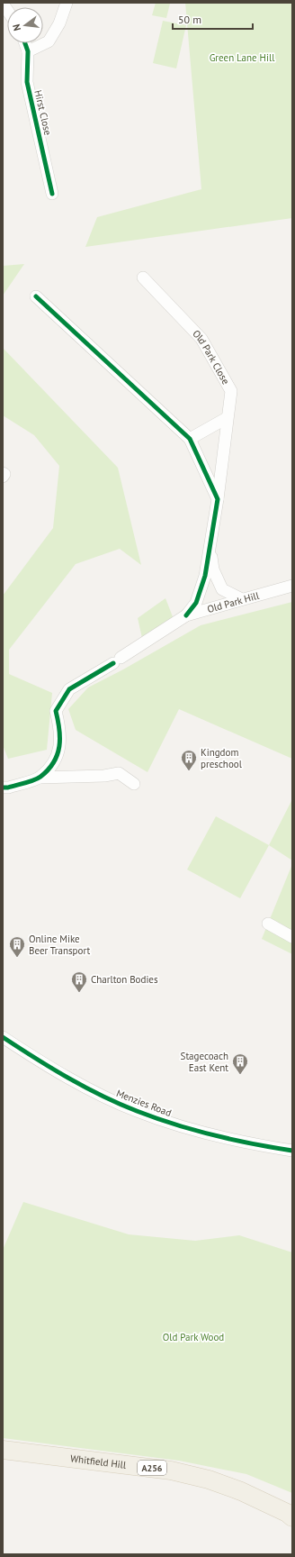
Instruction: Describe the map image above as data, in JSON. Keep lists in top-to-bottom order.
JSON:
{
  "streets": {
    "main road": ["Whitfield Hill", "A256"],
    "street": [
      "Hirst Close",
      "Old Park Close",
      "Old Park Hill",
      "Menzies Road"
    ]
  },
  "parks": ["Green Lane Hill", "Old Park Wood"],
  "places": {
    "building": [
      "Kingdom preschool",
      "Online Mike Beer Transport",
      "Charlton Bodies",
      "Stagecoach East Kent"
    ]
  },
  "scale_bar": "50 m",
  "north": "left"
}
